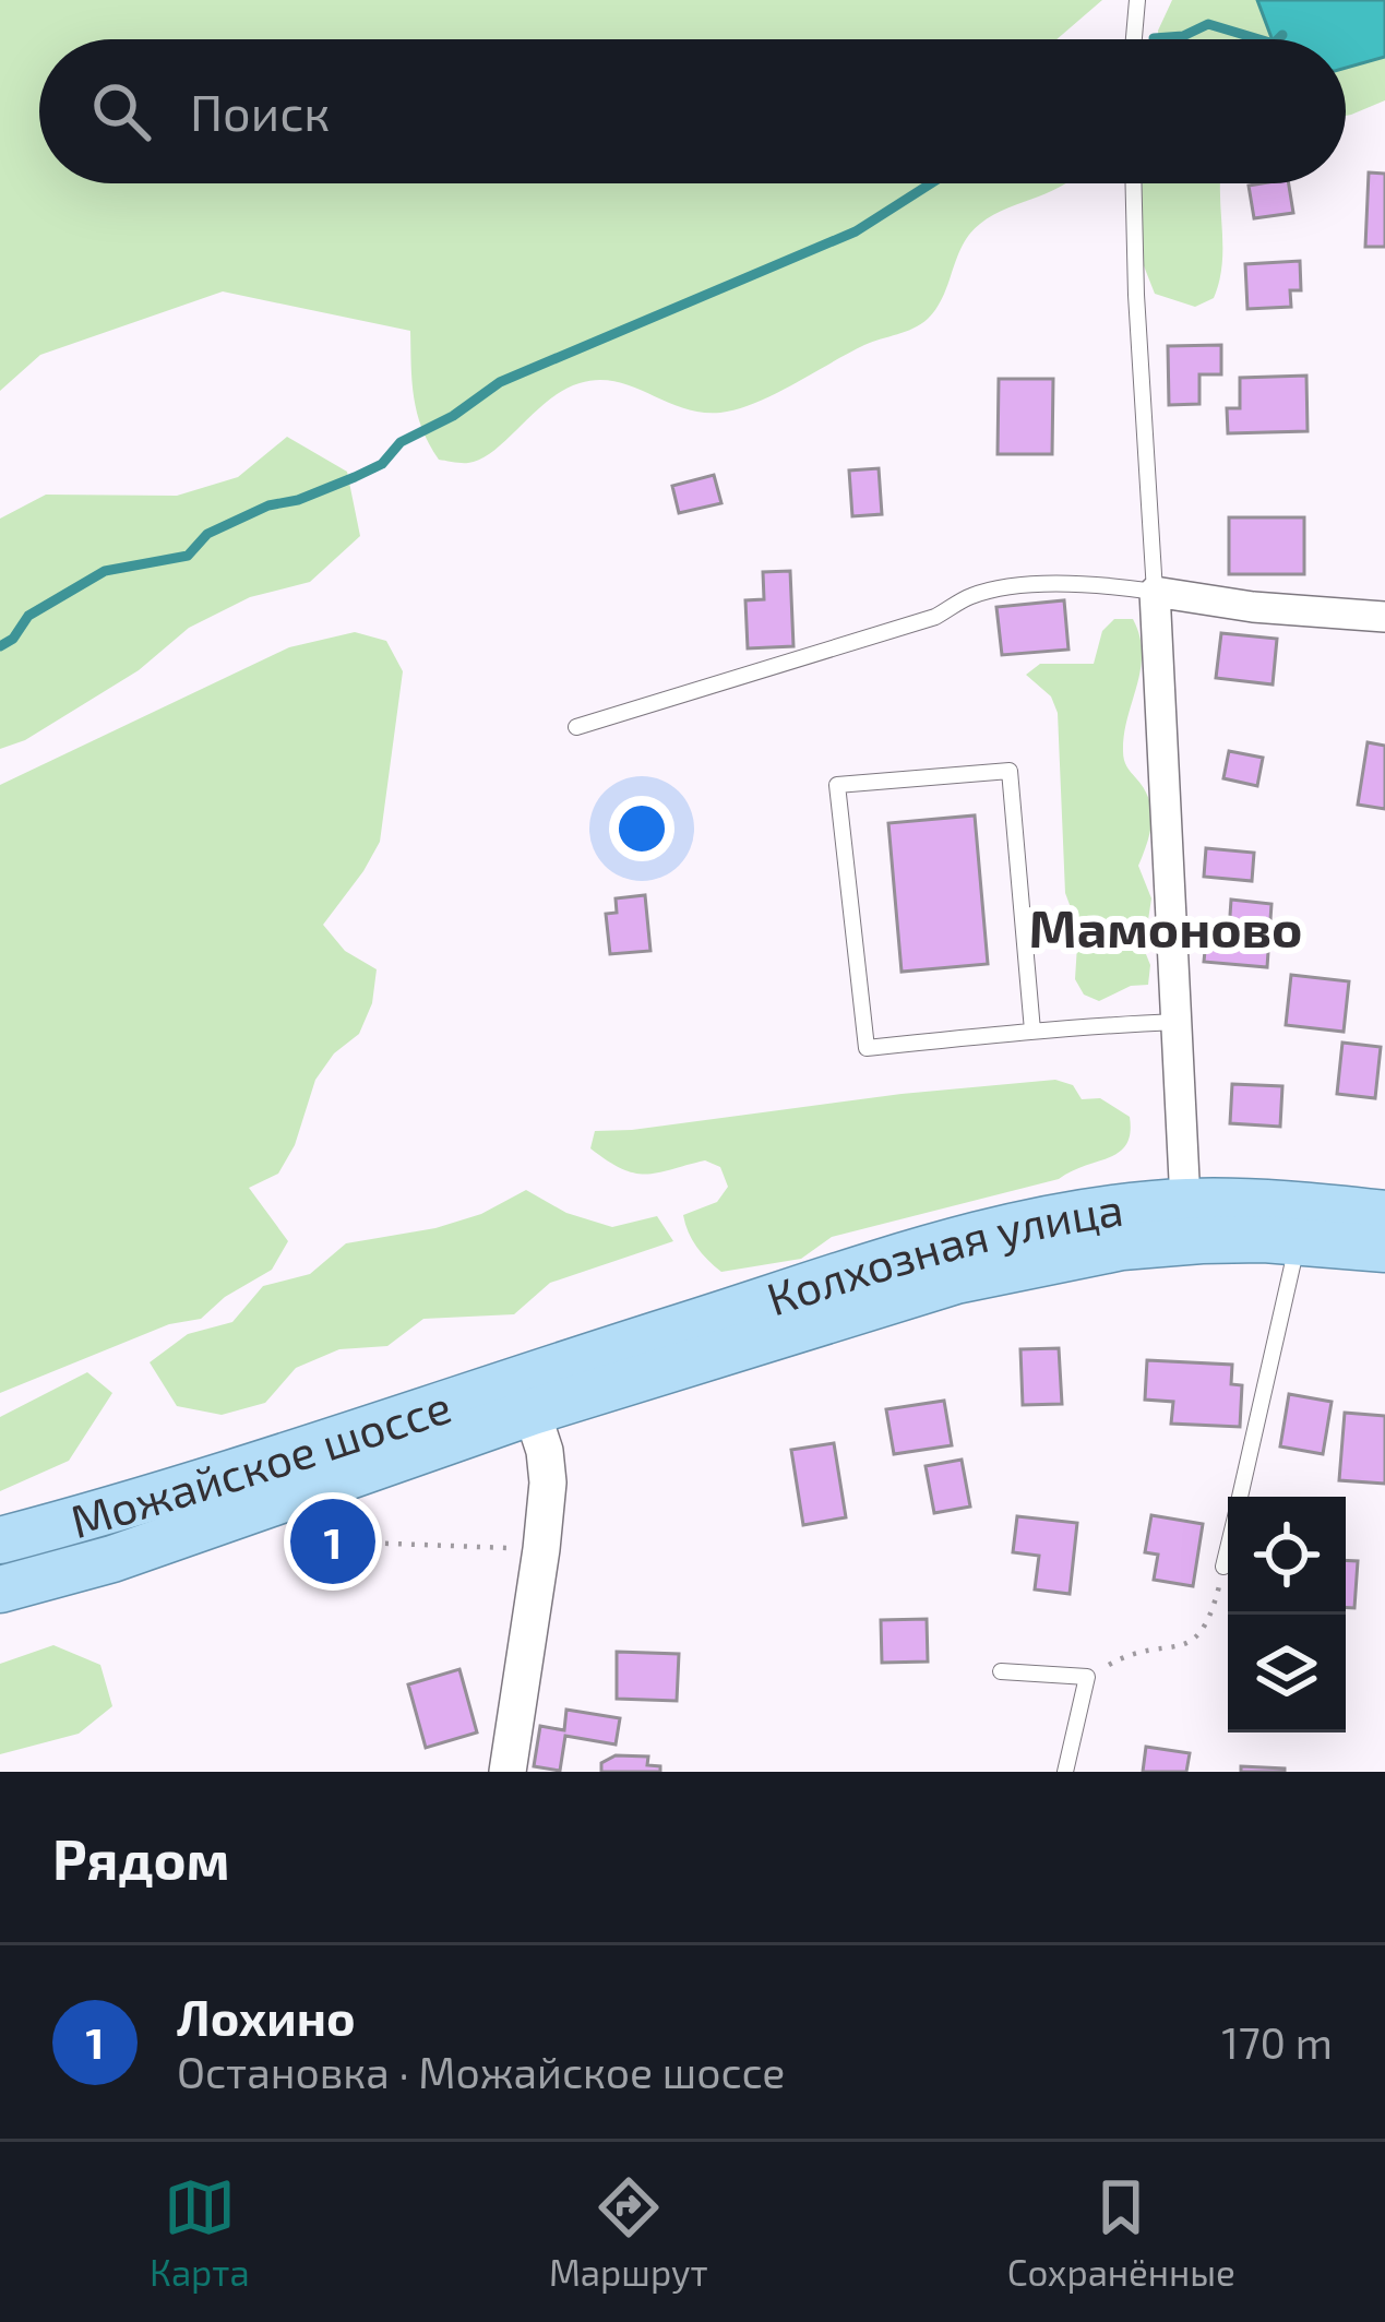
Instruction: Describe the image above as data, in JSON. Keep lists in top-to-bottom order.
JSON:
{
  "streets": {
    "main road": ["Колхозная улица", "Можайское шоссе"]
  },
  "crossings": [
    ["Колхозная улица", "Можайское шоссе"]
  ],
  "districts": ["Мамоново"],
  "page": {
    "search": "Поиск",
    "pins": "1",
    "heading": "Рядом",
    "list": [
      {
        "mark": "1",
        "name": "Лохино",
        "note": "Остановка · Можайское шоссе",
        "value": "170 m"
      }
    ],
    "nav": ["Карта", "Маршрут", "Сохранённые"]
  }
}
